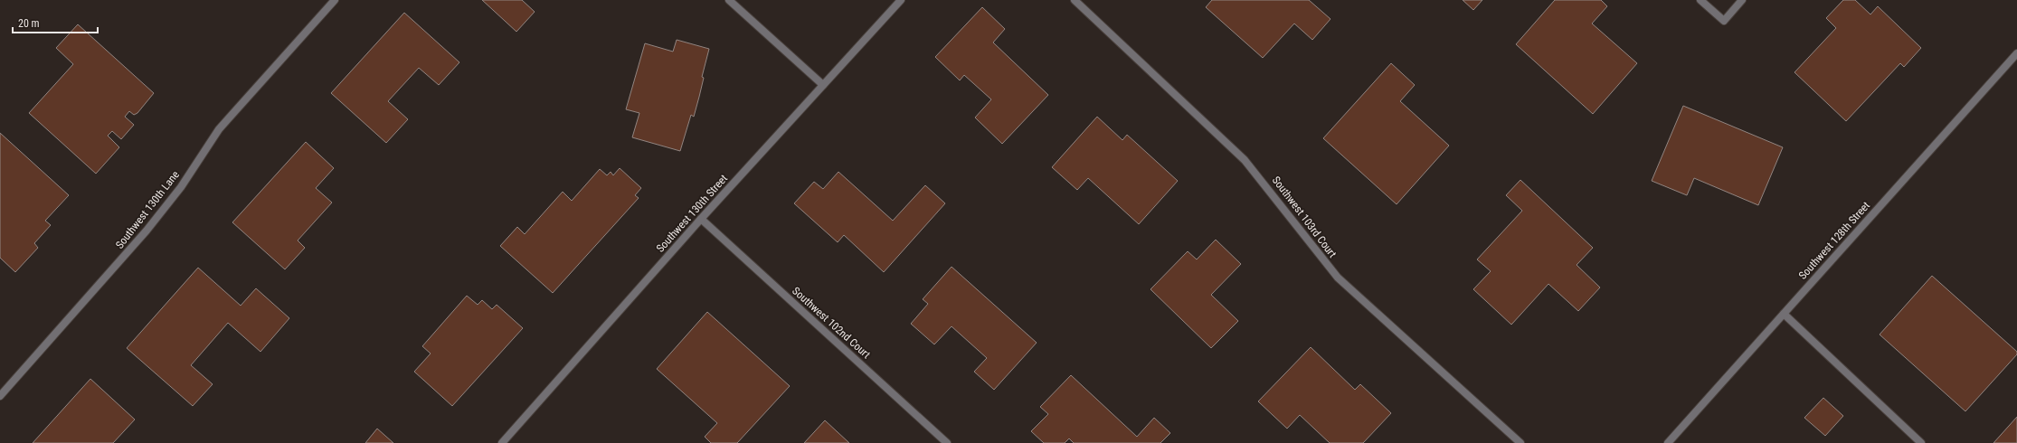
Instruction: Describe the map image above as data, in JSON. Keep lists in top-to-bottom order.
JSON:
{
  "streets": {
    "street": [
      "Southwest 130th Lane",
      "Southwest 130th Street",
      "Southwest 103rd Court",
      "Southwest 128th Street",
      "Southwest 102nd Court"
    ]
  },
  "crossings": [
    ["Southwest 130th Street", "Southwest 102nd Court"]
  ],
  "scale_bar": "20 m"
}
